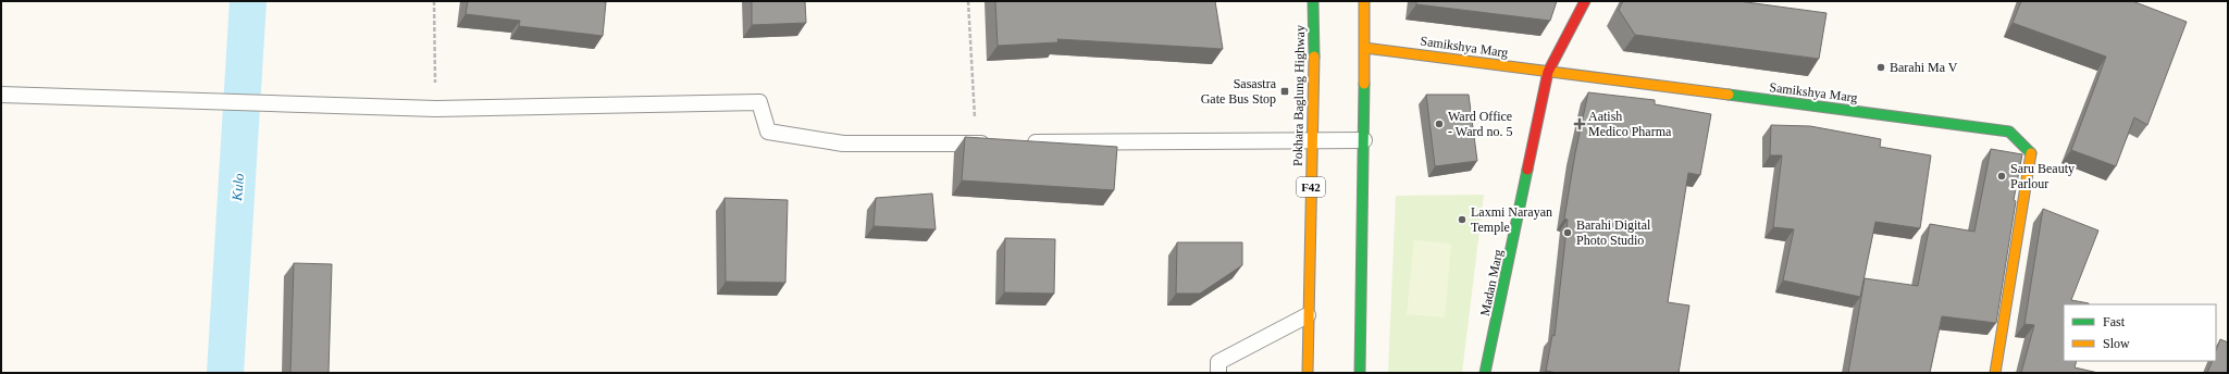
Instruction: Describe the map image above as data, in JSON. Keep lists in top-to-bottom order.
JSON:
{
  "streets": {
    "main road": [
      "Samikshya Marg",
      "Pokhara Baglung Highway",
      "F42",
      "Madan Marg"
    ]
  },
  "crossings": [
    ["Samikshya Marg", "Madan Marg"]
  ],
  "water": ["Kulo"],
  "places": {
    "other": [
      "Barahi Ma V",
      "Ward Office - Ward no. 5",
      "Saru Beauty Parlour",
      "Laxmi Narayan Temple",
      "Barahi Digital Photo Studio"
    ],
    "transit": ["Sasastra Gate Bus Stop"],
    "health": ["Aatish Medico Pharma"]
  },
  "legend": ["Fast", "Slow"]
}
